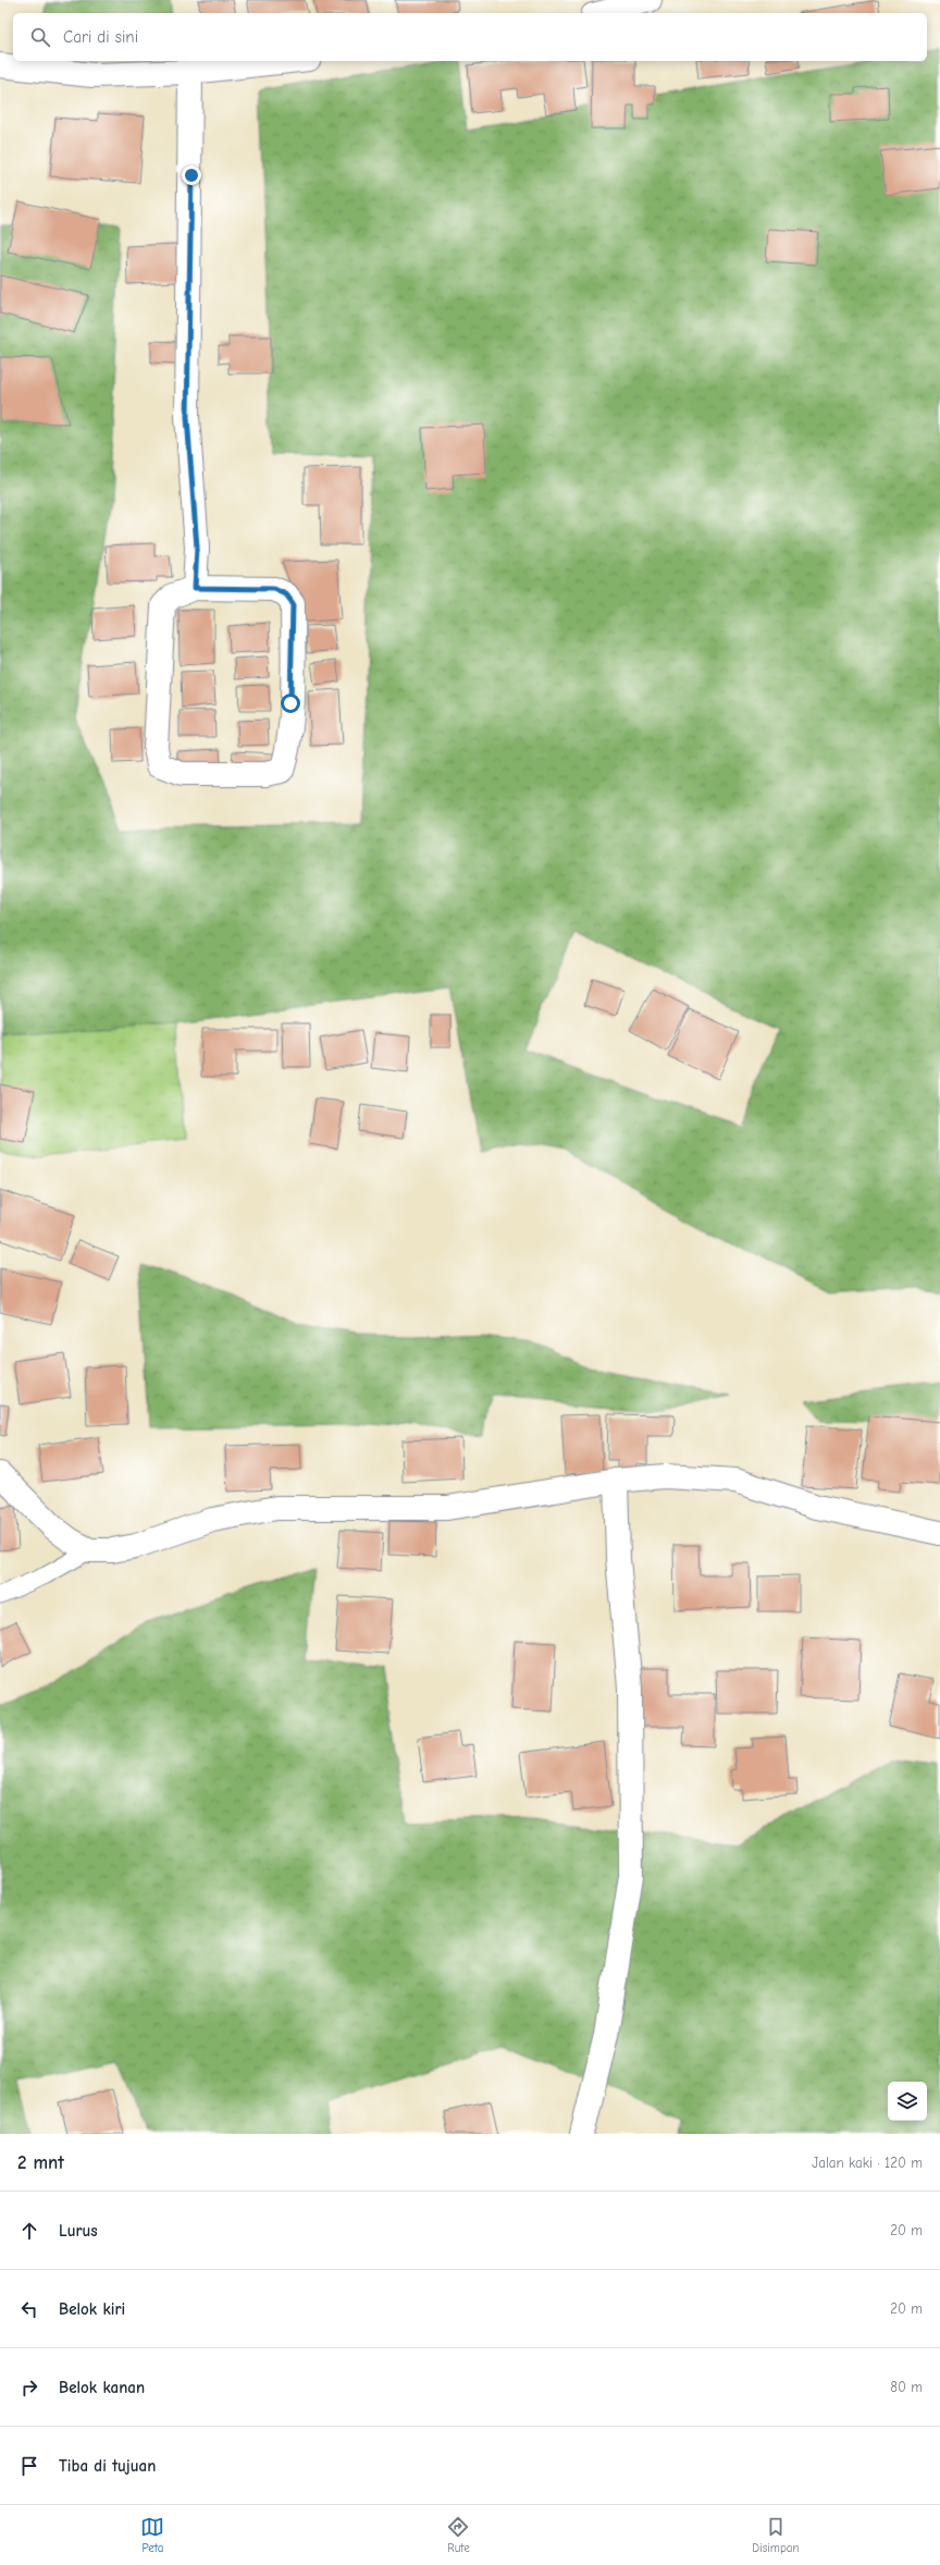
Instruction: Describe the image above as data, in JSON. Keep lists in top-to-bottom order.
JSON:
{
  "page": {
    "search": "Cari di sini",
    "heading": ["2 mnt", "Jalan kaki · 120 m"],
    "list": [
      ["Lurus", "20 m"],
      ["Belok kiri", "20 m"],
      ["Belok kanan", "80 m"],
      "Tiba di tujuan"
    ],
    "nav": ["Peta", "Rute", "Disimpan"]
  }
}
